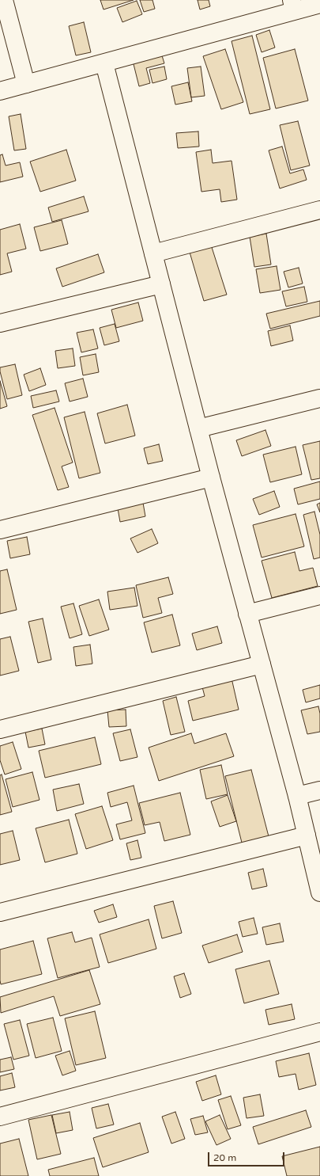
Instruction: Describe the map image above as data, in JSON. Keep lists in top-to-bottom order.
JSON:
{
  "scale_bar": "20 m"
}
